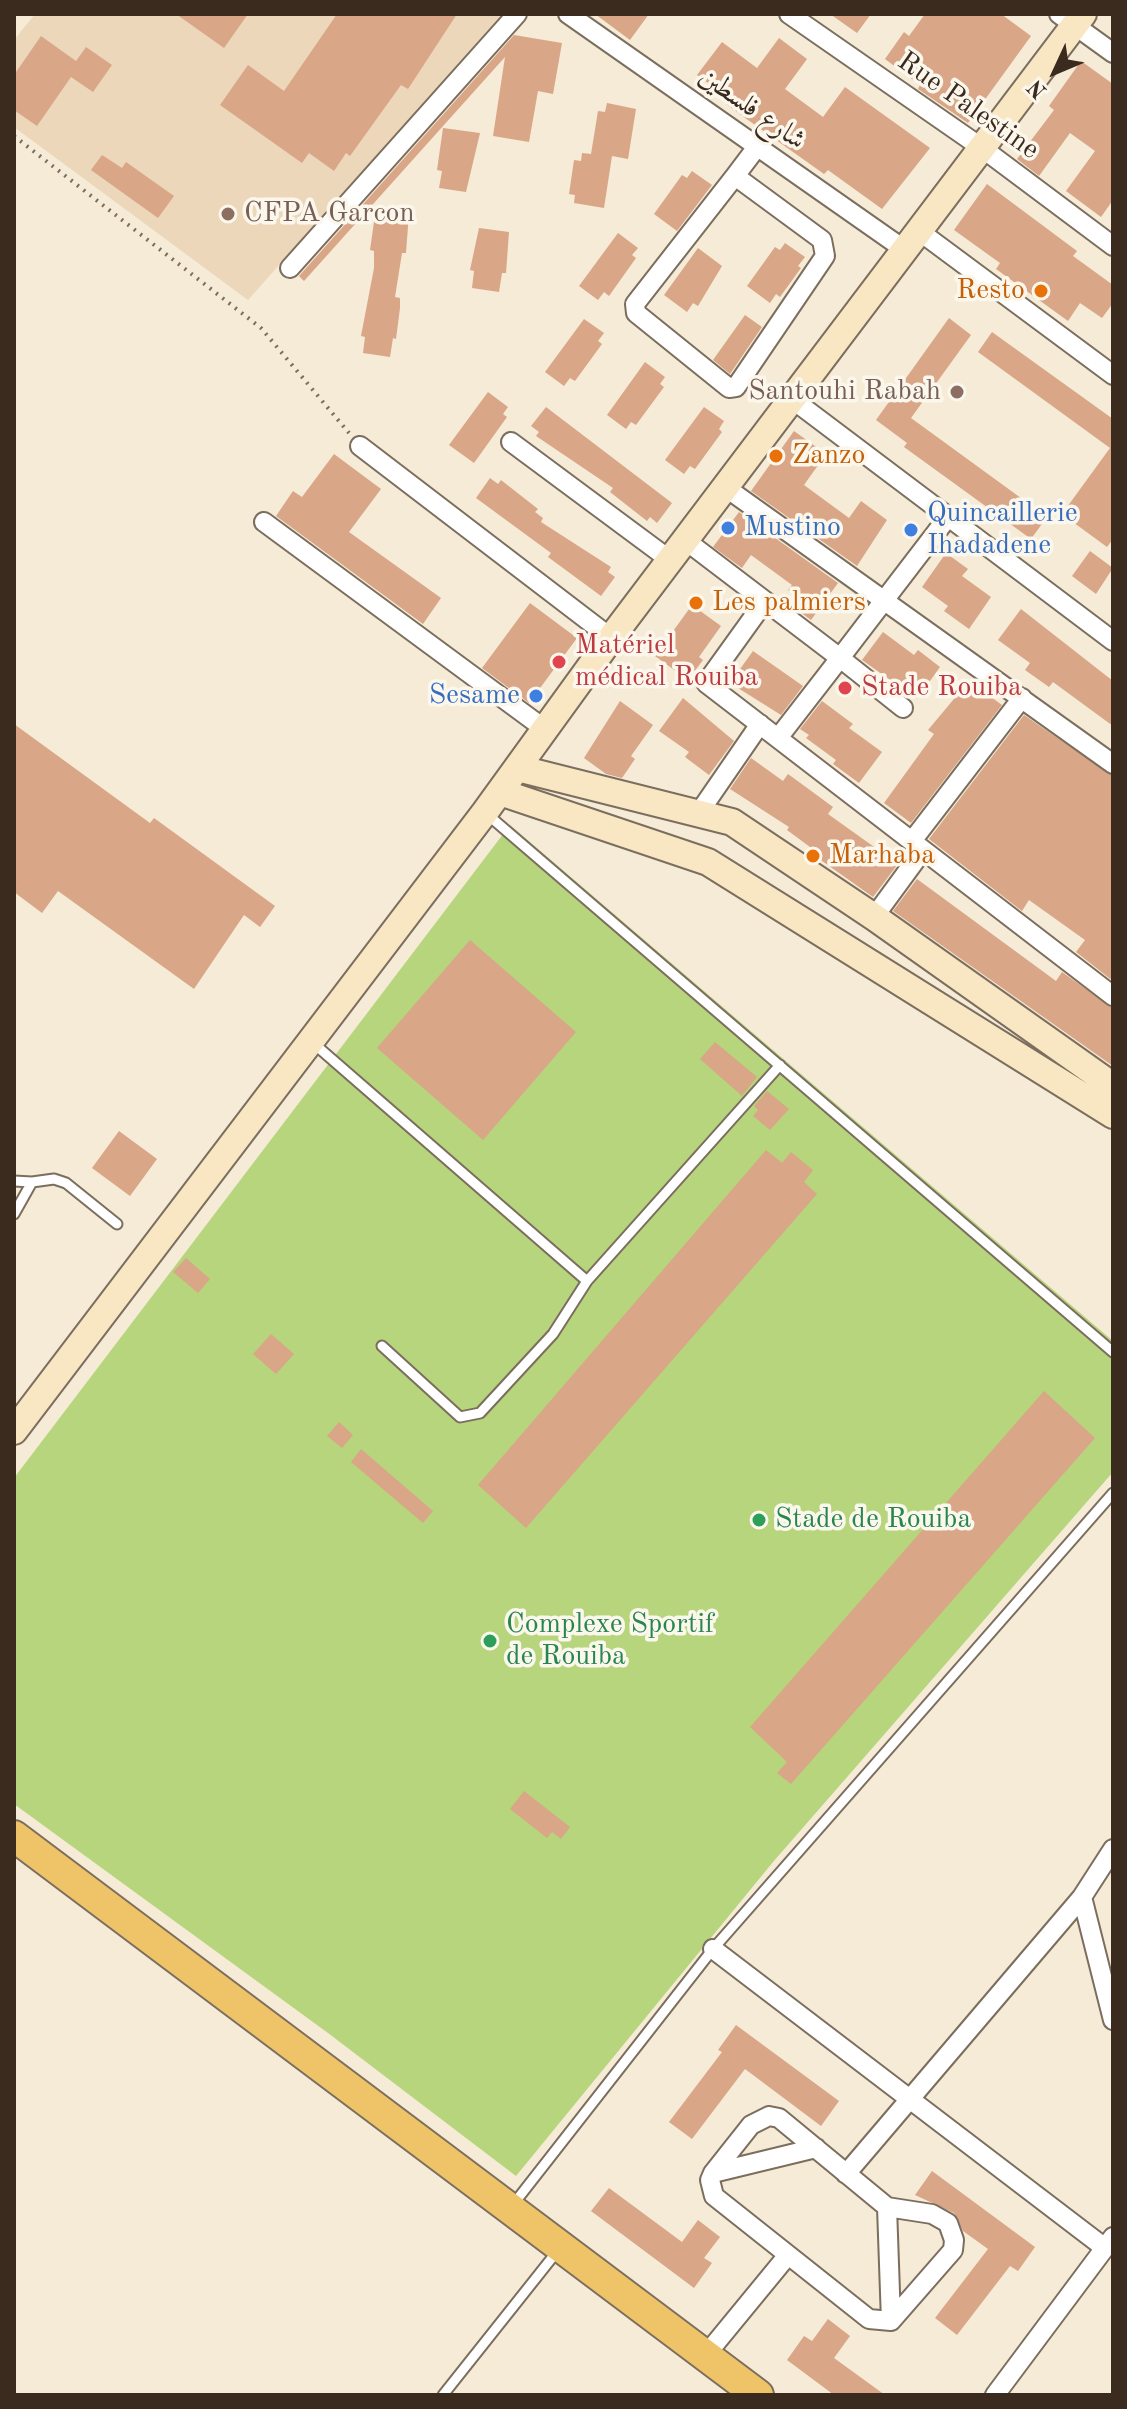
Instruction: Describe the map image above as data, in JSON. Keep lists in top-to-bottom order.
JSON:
{
  "streets": {
    "street": ["Rue Palestine", "شارع فلسطين"]
  },
  "places": [
    "CFPA Garcon",
    "Resto",
    "Santouhi Rabah",
    "Zanzo",
    "Mustino",
    "Quincaillerie Ihadadene",
    "Les palmiers",
    "Matériel médical Rouiba",
    "Stade Rouiba",
    "Sesame",
    "Marhaba",
    "Stade de Rouiba",
    "Complexe Sportif de Rouiba"
  ],
  "north": "bottom left"
}
